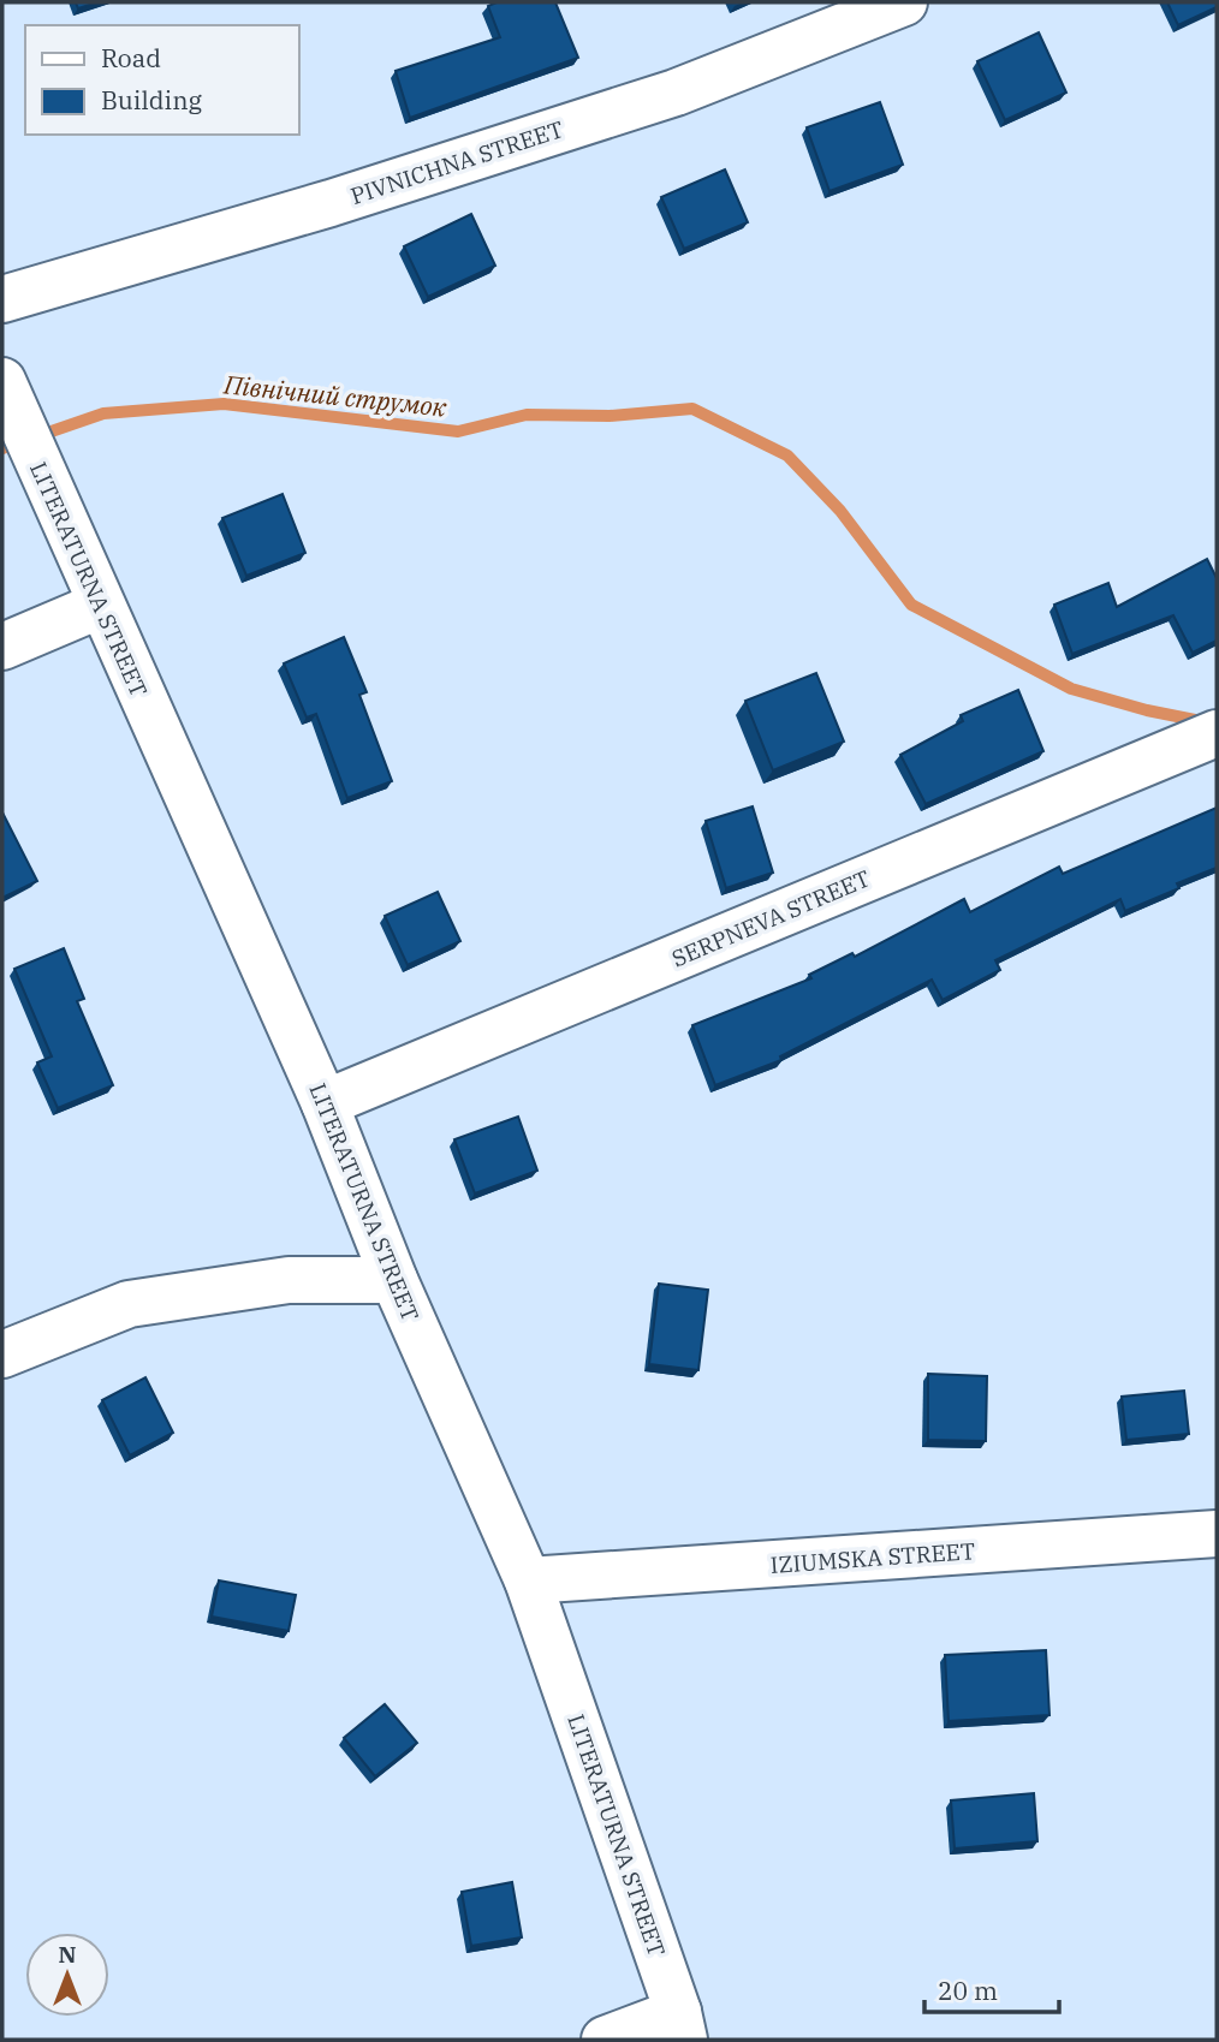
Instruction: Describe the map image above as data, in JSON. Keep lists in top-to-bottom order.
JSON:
{
  "streets": {
    "street": [
      "PIVNICHNA STREET",
      "LITERATURNA STREET",
      "SERPNEVA STREET",
      "IZIUMSKA STREET"
    ]
  },
  "crossings": [
    ["LITERATURNA STREET", "SERPNEVA STREET"],
    ["LITERATURNA STREET", "IZIUMSKA STREET"]
  ],
  "water": ["Північний струмок"],
  "legend": ["Road", "Building"],
  "scale_bar": "20 m",
  "north": "top"
}
